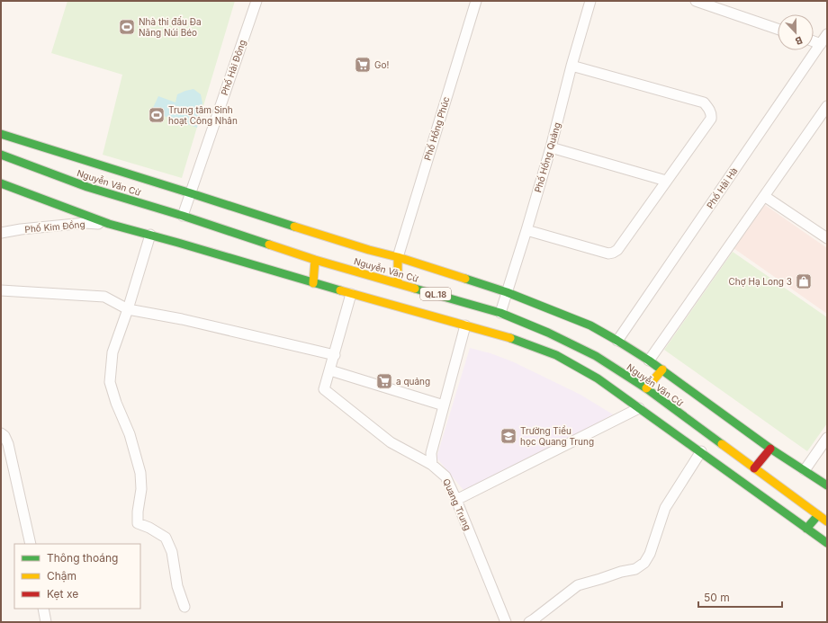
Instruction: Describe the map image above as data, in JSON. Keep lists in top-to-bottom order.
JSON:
{
  "streets": {
    "main road": ["Nguyễn Văn Cừ", "QL.18"],
    "street": [
      "Phố Hải Đông",
      "Phố Hồng Phúc",
      "Phố Hồng Quảng",
      "Phố Hải Hà",
      "Phố Kim Đồng",
      "Quang Trung"
    ]
  },
  "crossings": [
    ["Phố Hải Đông", "Nguyễn Văn Cừ"],
    ["Phố Hồng Phúc", "Nguyễn Văn Cừ"],
    ["Phố Hồng Quảng", "Nguyễn Văn Cừ"],
    ["Nguyễn Văn Cừ", "Phố Hải Hà"],
    ["Phố Kim Đồng", "QL.18"]
  ],
  "places": {
    "sports": ["Nhà thi đấu Đa Năng Núi Béo", "Trung tâm Sinh hoạt Công Nhân"],
    "supermarket": ["Go!", "a quảng"],
    "shop": ["Chợ Hạ Long 3"],
    "school or university": ["Trường Tiểu học Quang Trung"]
  },
  "legend": ["Thông thoáng", "Chậm", "Kẹt xe"],
  "scale_bar": "50 m",
  "north": "bottom"
}
